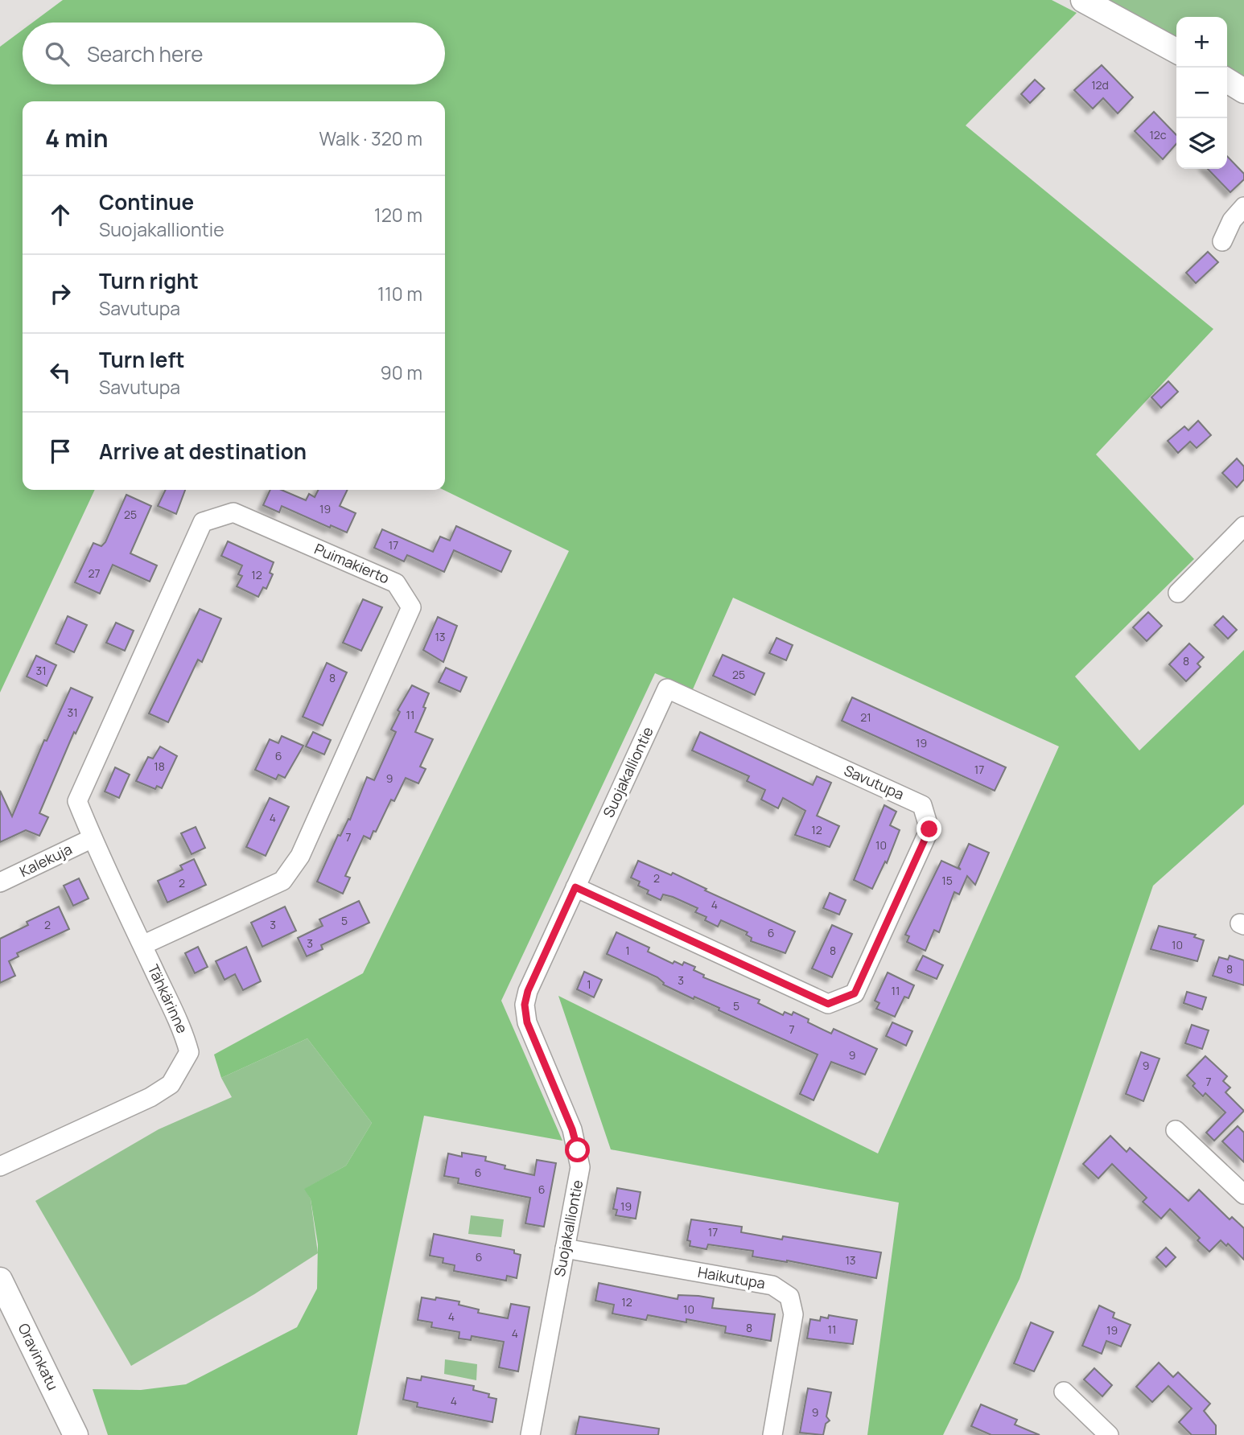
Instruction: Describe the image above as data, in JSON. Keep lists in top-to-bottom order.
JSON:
{
  "streets": {
    "street": [
      "Puimakierto",
      "Suojakalliontie",
      "Savutupa",
      "Kalekuja",
      "Tähkärinne",
      "Haikutupa",
      "Oravinkatu"
    ]
  },
  "crossings": [
    ["Puimakierto", "Tähkärinne"],
    ["Suojakalliontie", "Savutupa"],
    ["Suojakalliontie", "Haikutupa"],
    ["Kalekuja", "Tähkärinne"]
  ],
  "house_numbers": [
    "12d",
    "12c",
    "19",
    "25",
    "17",
    "27",
    "12",
    "13",
    "8",
    "31",
    "25",
    "8",
    "31",
    "11",
    "21",
    "19",
    "6",
    "18",
    "17",
    "9",
    "4",
    "12",
    "7",
    "10",
    "2",
    "15",
    "2",
    "4",
    "5",
    "2",
    "3",
    "6",
    "3",
    "10",
    "1",
    "8",
    "8",
    "3",
    "1",
    "11",
    "5",
    "7",
    "9",
    "9",
    "7",
    "6",
    "6",
    "19",
    "17",
    "6",
    "13",
    "12",
    "10",
    "4",
    "8",
    "11",
    "19",
    "4",
    "4",
    "9"
  ],
  "page": {
    "map_buttons": ["+", "−"],
    "search": "Search here",
    "heading": ["4 min", "Walk · 320 m"],
    "list": [
      ["Continue", "Suojakalliontie", "120 m"],
      ["Turn right", "Savutupa", "110 m"],
      ["Turn left", "Savutupa", "90 m"],
      "Arrive at destination"
    ]
  }
}
